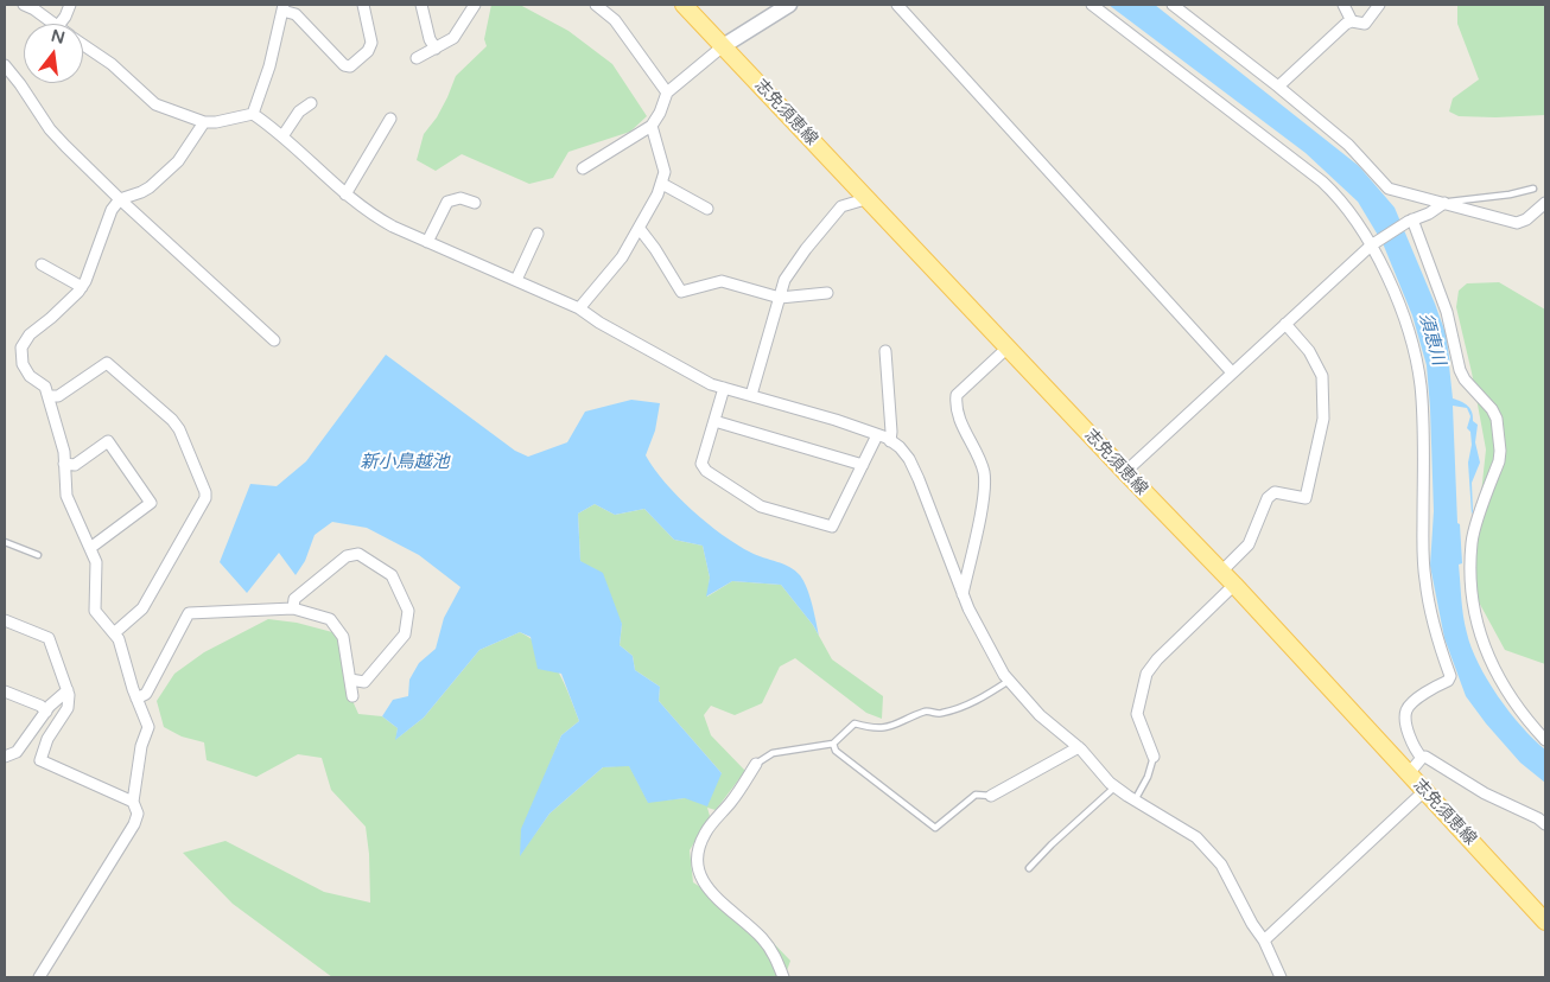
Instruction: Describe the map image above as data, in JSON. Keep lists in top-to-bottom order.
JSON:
{
  "streets": {
    "main road": ["志免須恵線"]
  },
  "water": ["須恵川", "新小鳥越池"],
  "north": "top"
}
